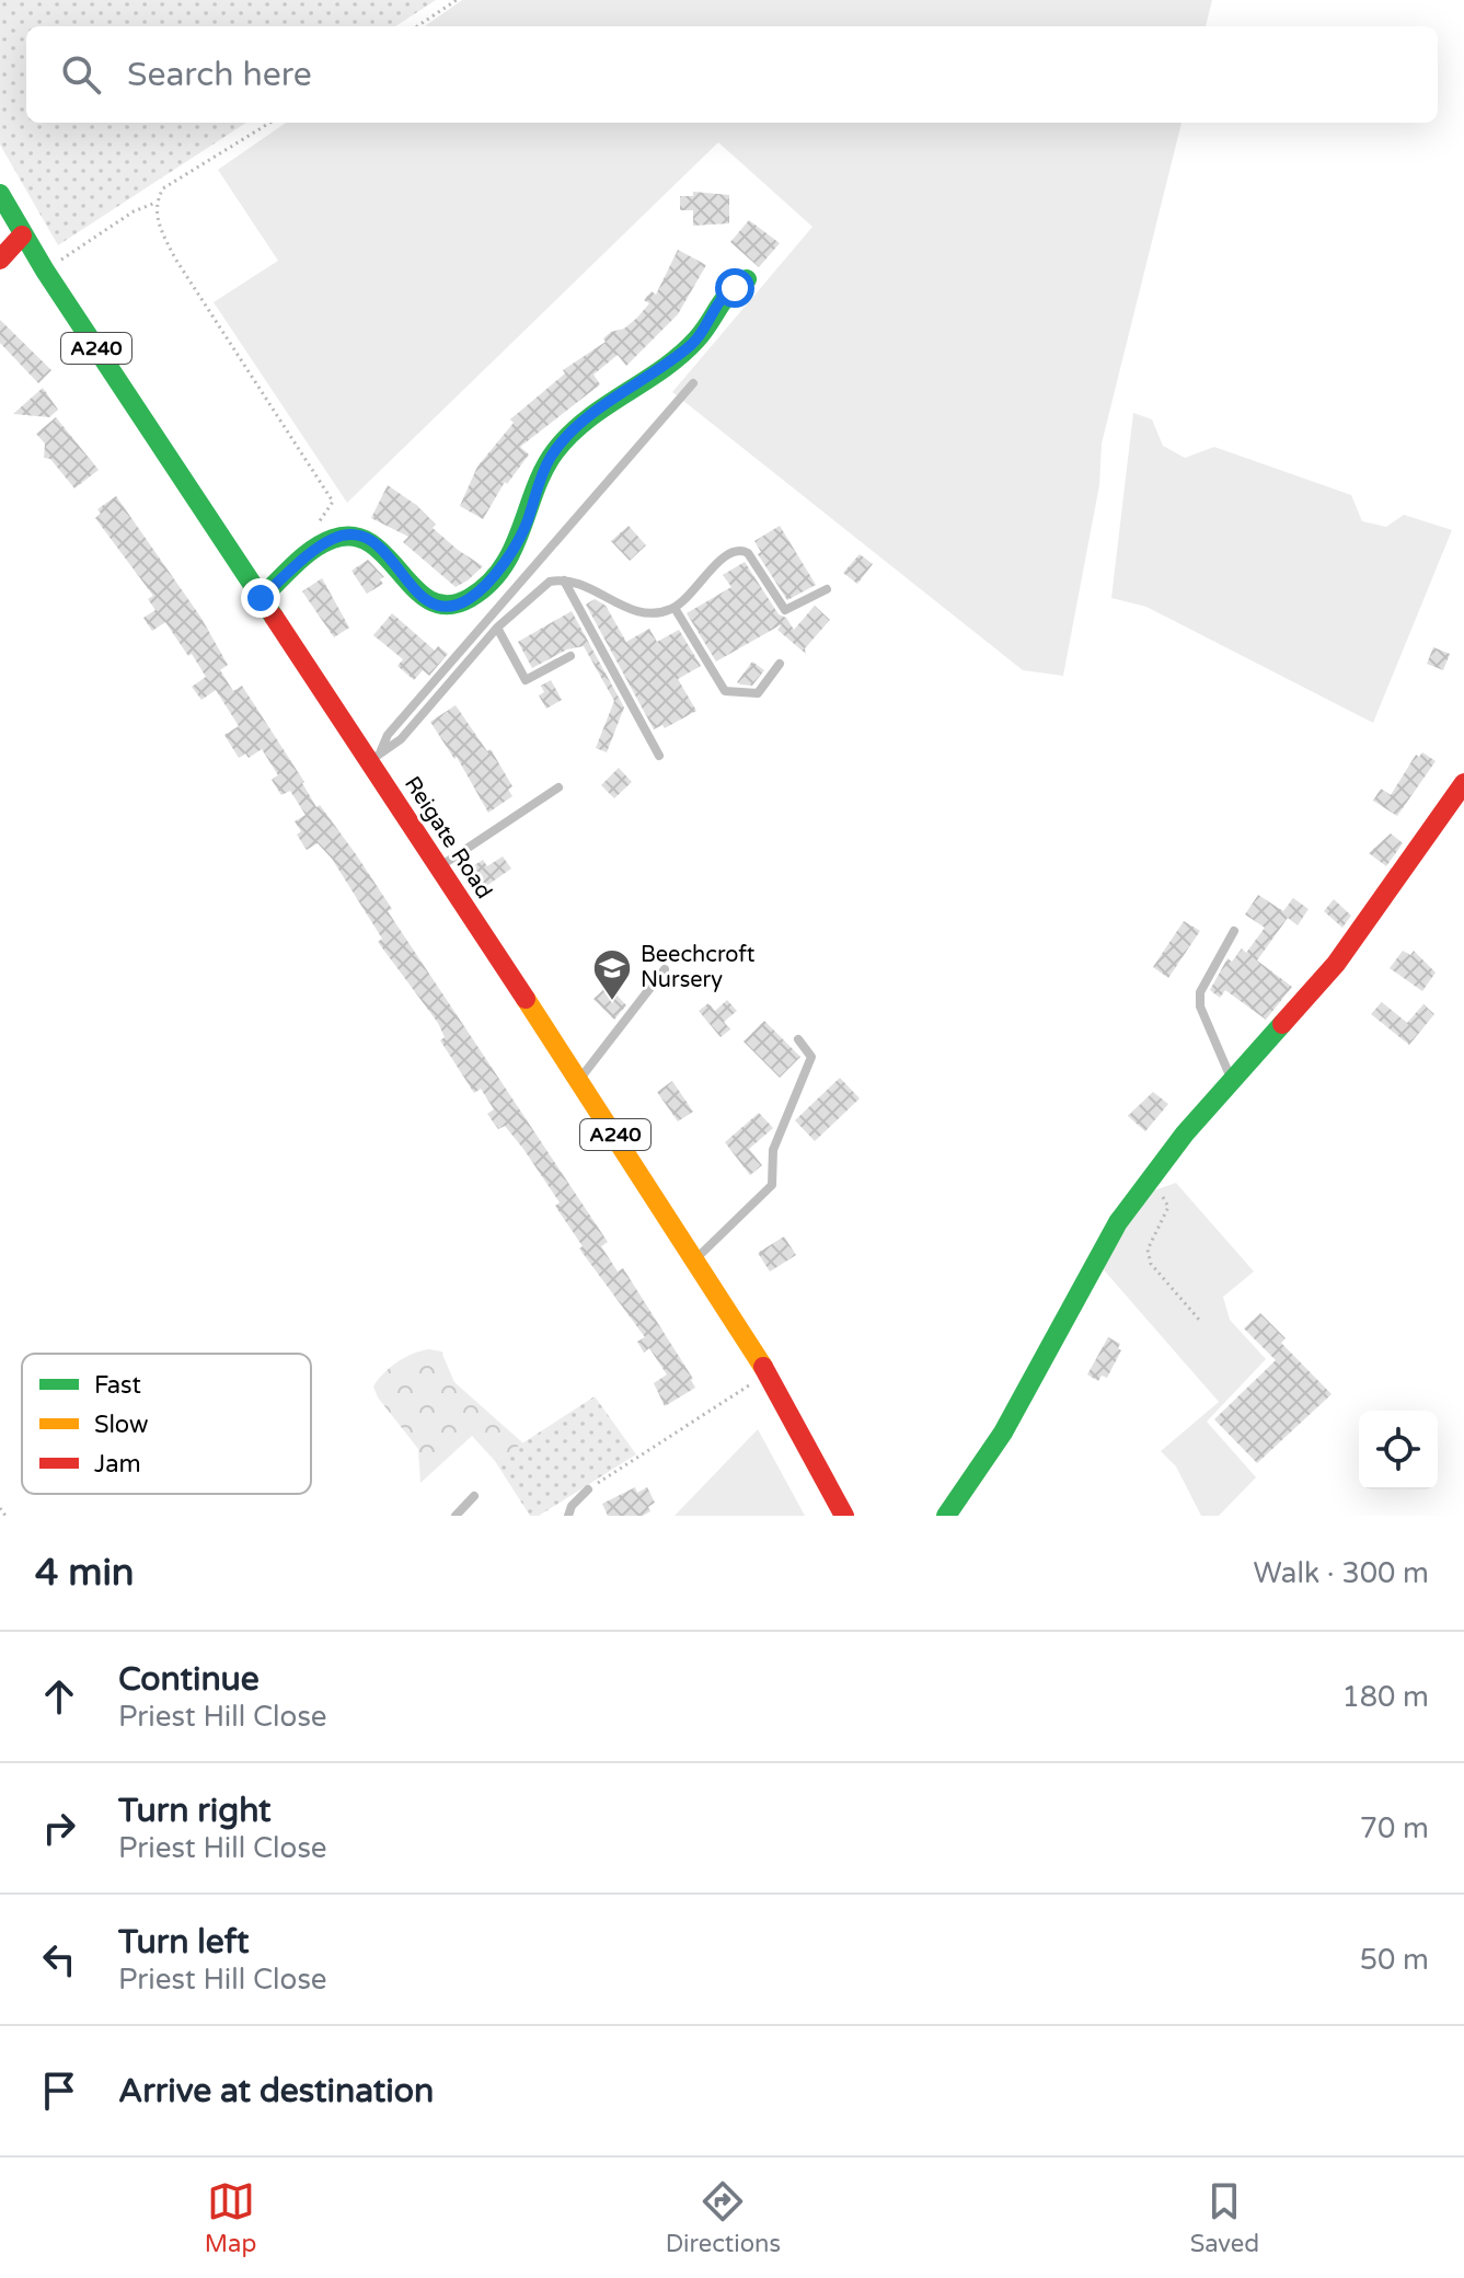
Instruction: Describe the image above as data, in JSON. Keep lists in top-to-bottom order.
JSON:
{
  "streets": {
    "main road": ["A240", "Reigate Road"]
  },
  "places": {
    "school or university": ["Beechcroft Nursery"]
  },
  "legend": ["Fast", "Slow", "Jam"],
  "page": {
    "search": "Search here",
    "heading": ["4 min", "Walk · 300 m"],
    "list": [
      ["Continue", "Priest Hill Close", "180 m"],
      ["Turn right", "Priest Hill Close", "70 m"],
      ["Turn left", "Priest Hill Close", "50 m"],
      "Arrive at destination"
    ],
    "nav": ["Map", "Directions", "Saved"]
  }
}
